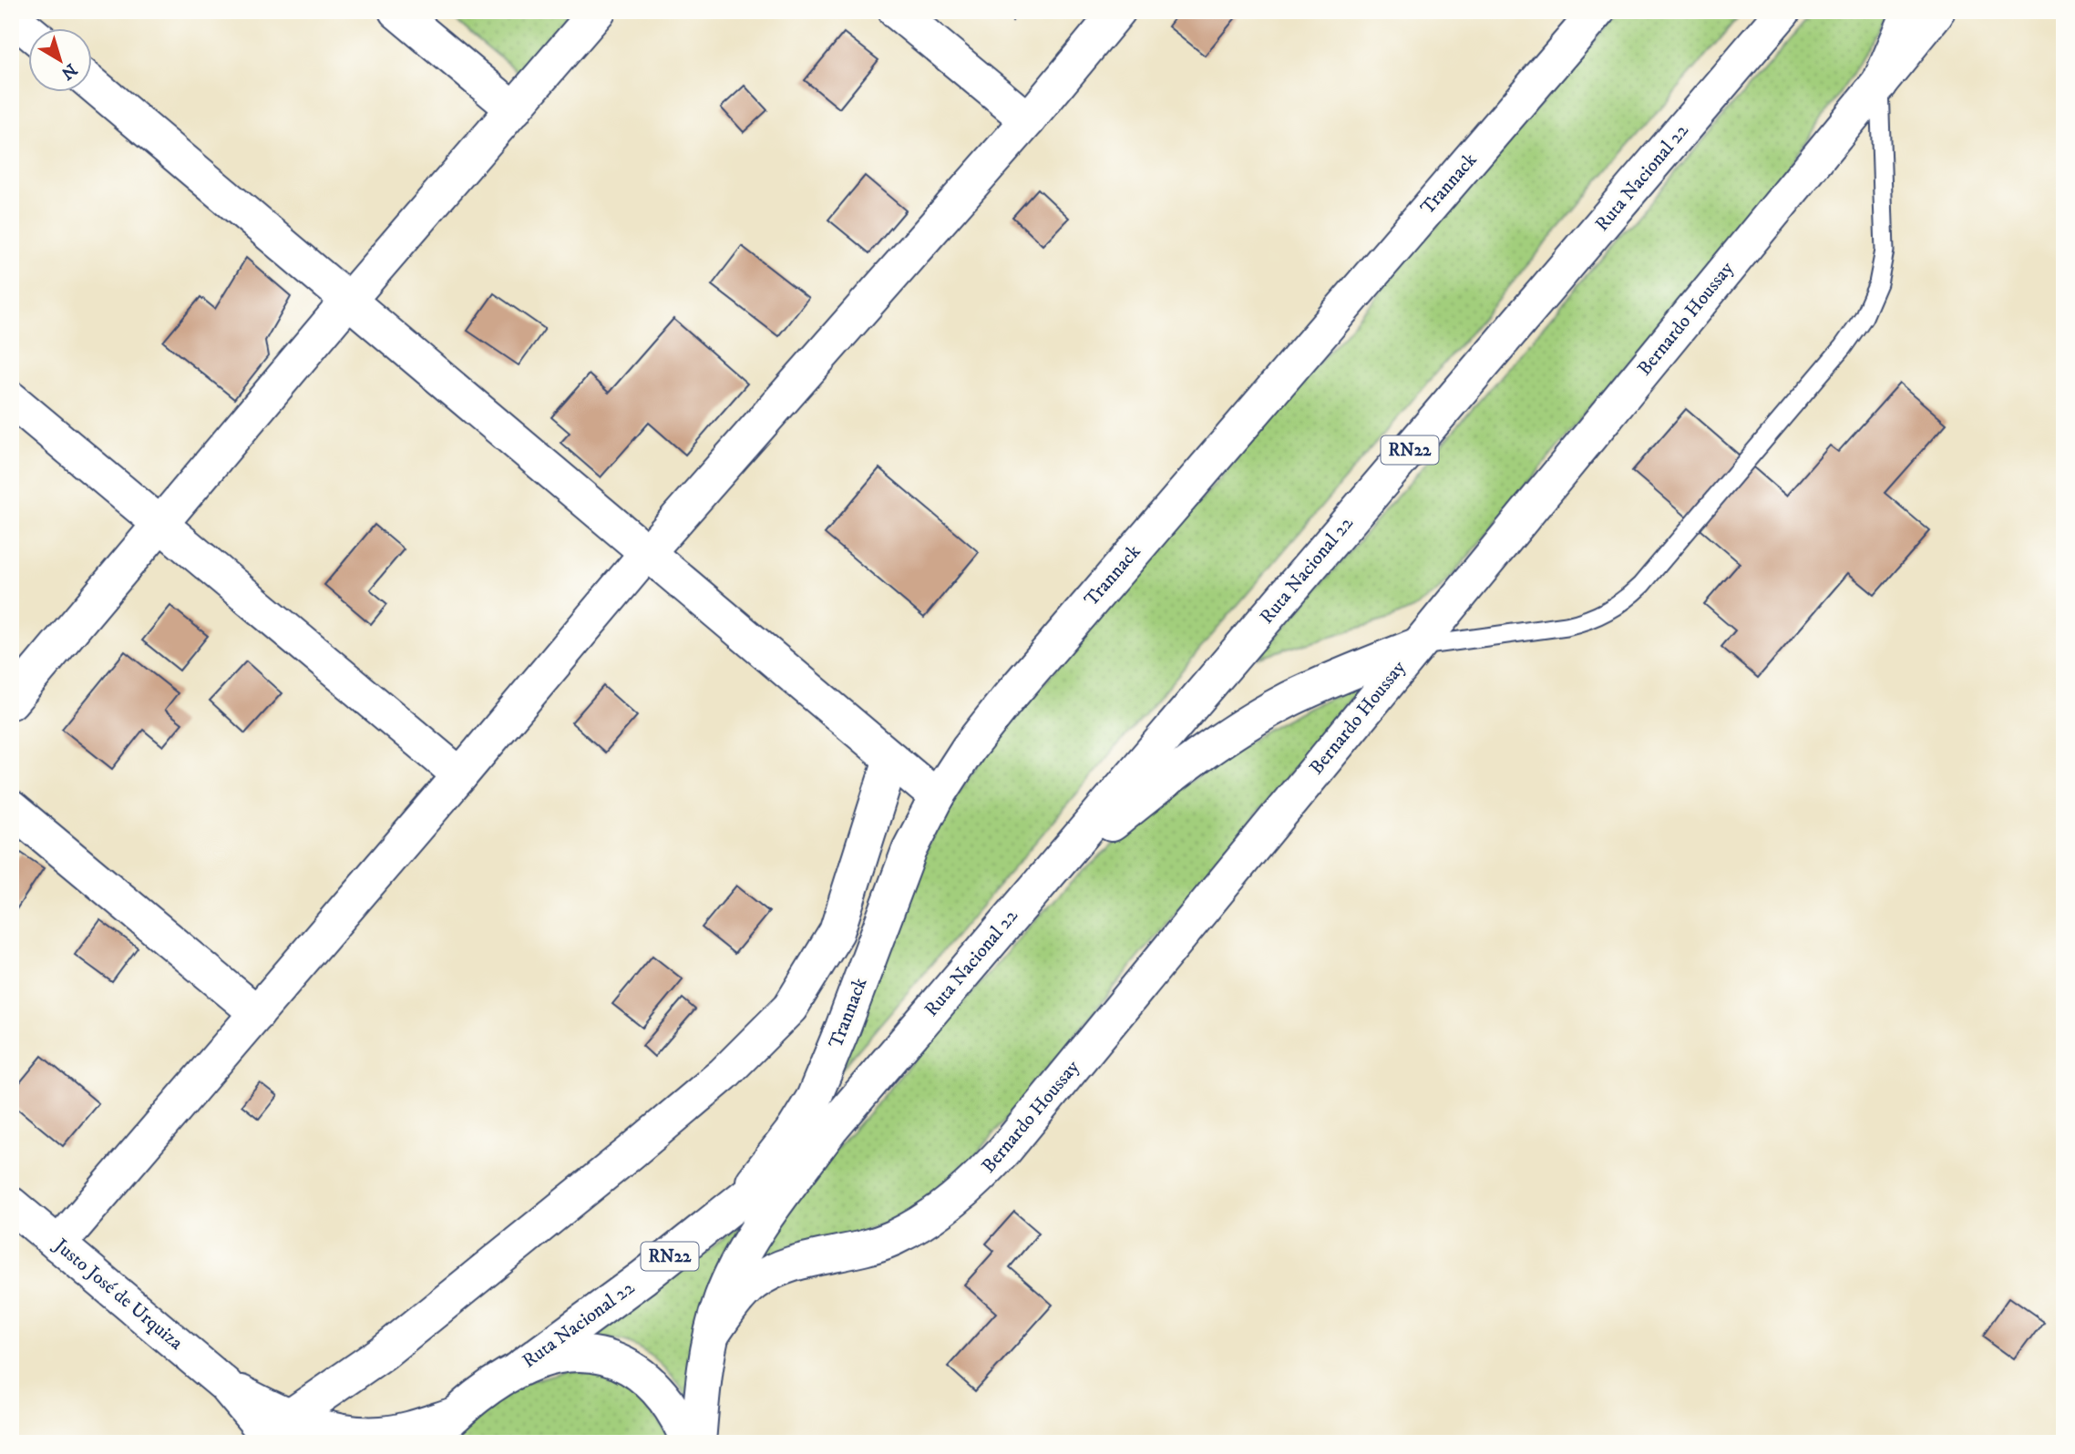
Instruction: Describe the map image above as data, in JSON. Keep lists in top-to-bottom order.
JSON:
{
  "streets": {
    "main road": [
      "Ruta Nacional 22",
      "Trannack",
      "Bernardo Houssay",
      "RN22",
      "Justo José de Urquiza"
    ]
  },
  "crossings": [
    ["Ruta Nacional 22", "Trannack"],
    ["Ruta Nacional 22", "Bernardo Houssay"],
    ["Ruta Nacional 22", "Justo José de Urquiza"]
  ],
  "north": "bottom right"
}
